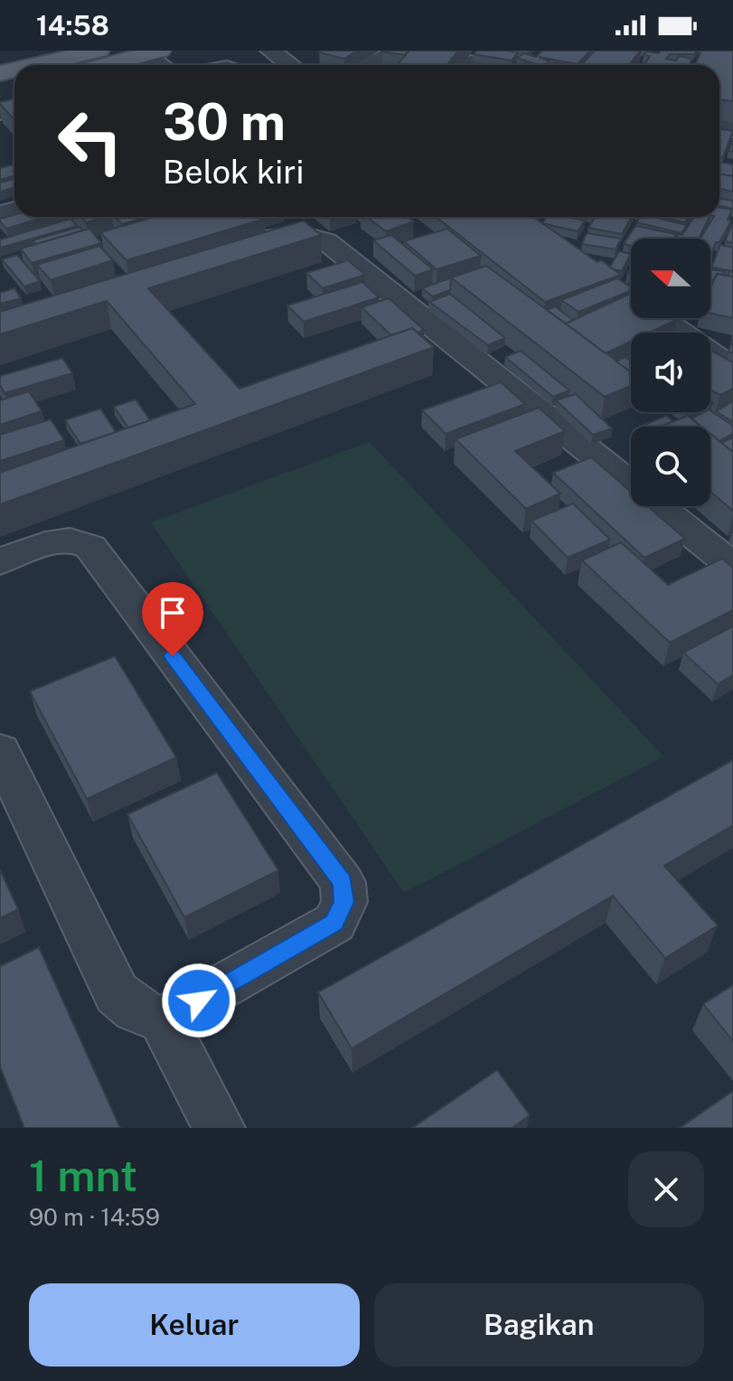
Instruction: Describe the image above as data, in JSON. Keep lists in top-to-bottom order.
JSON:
{
  "north": "left",
  "page": {
    "status": "14:58",
    "turn": ["30 m", "Belok kiri"],
    "heading": ["1 mnt", "90 m · 14:59"],
    "buttons": ["Keluar", "Bagikan"]
  }
}
